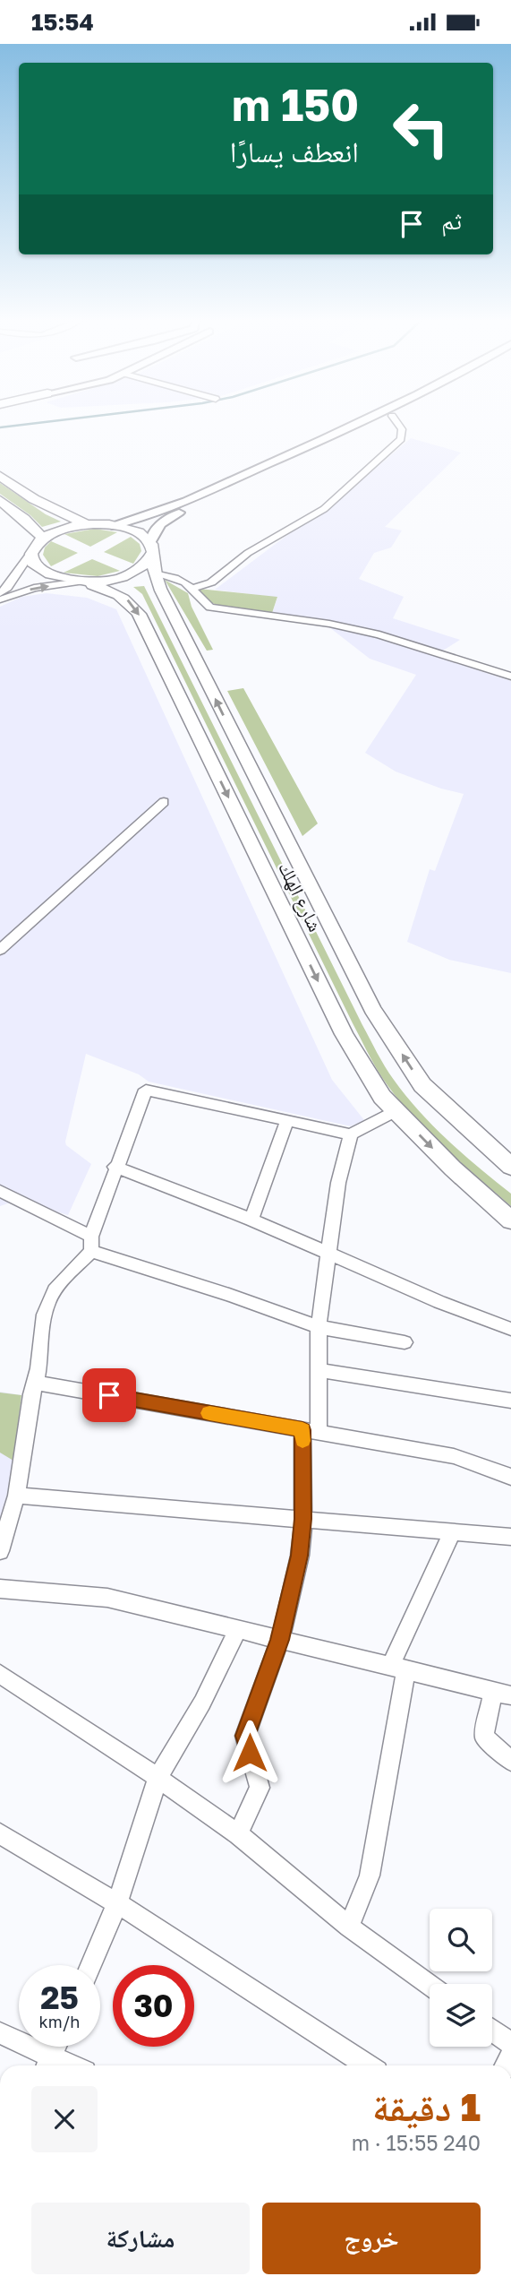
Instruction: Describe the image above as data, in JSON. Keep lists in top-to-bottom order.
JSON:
{
  "streets": {
    "highway": ["شارع الهلك"]
  },
  "page": {
    "status": "15:54",
    "turn": ["150 m", "انعطف يسارًا"],
    "then": "ثم",
    "speed": "25 km/h",
    "limit": "30",
    "heading": ["1 دقيقة", "240 m · 15:55"],
    "buttons": ["خروج", "مشاركة"]
  }
}
